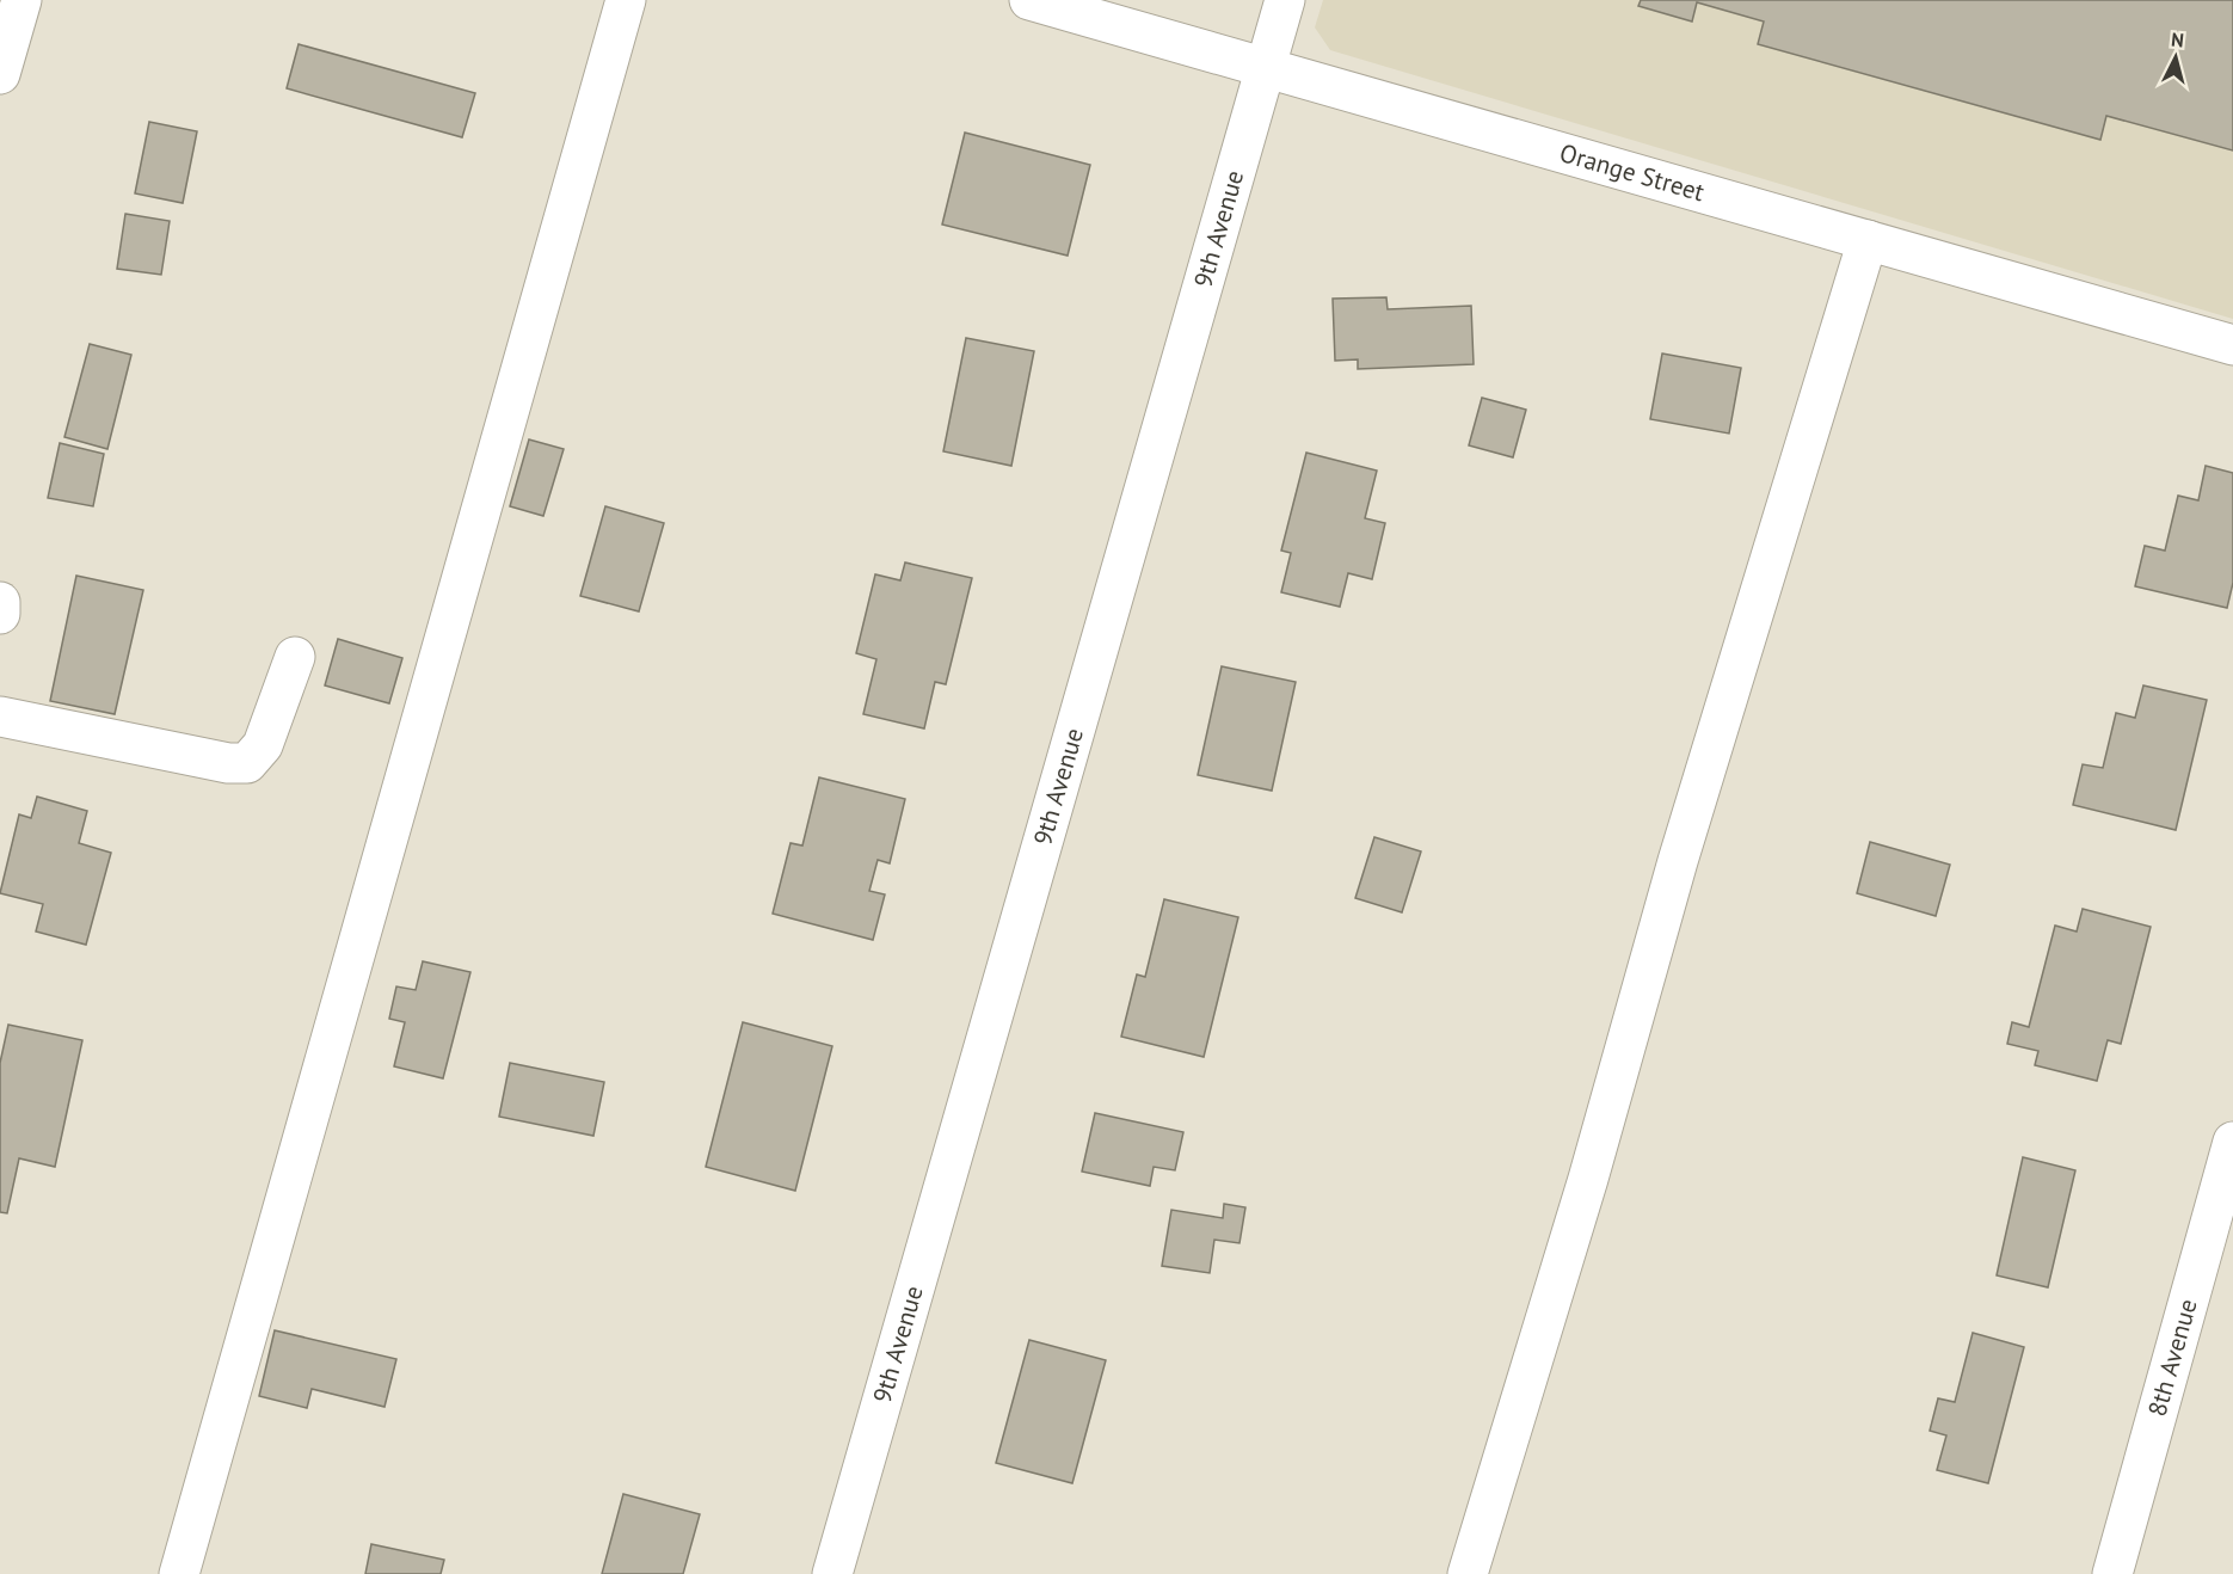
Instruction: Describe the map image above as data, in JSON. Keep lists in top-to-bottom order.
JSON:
{
  "streets": {
    "street": ["Orange Street", "9th Avenue", "8th Avenue"]
  },
  "crossings": [
    ["Orange Street", "9th Avenue"]
  ],
  "north": "top"
}
